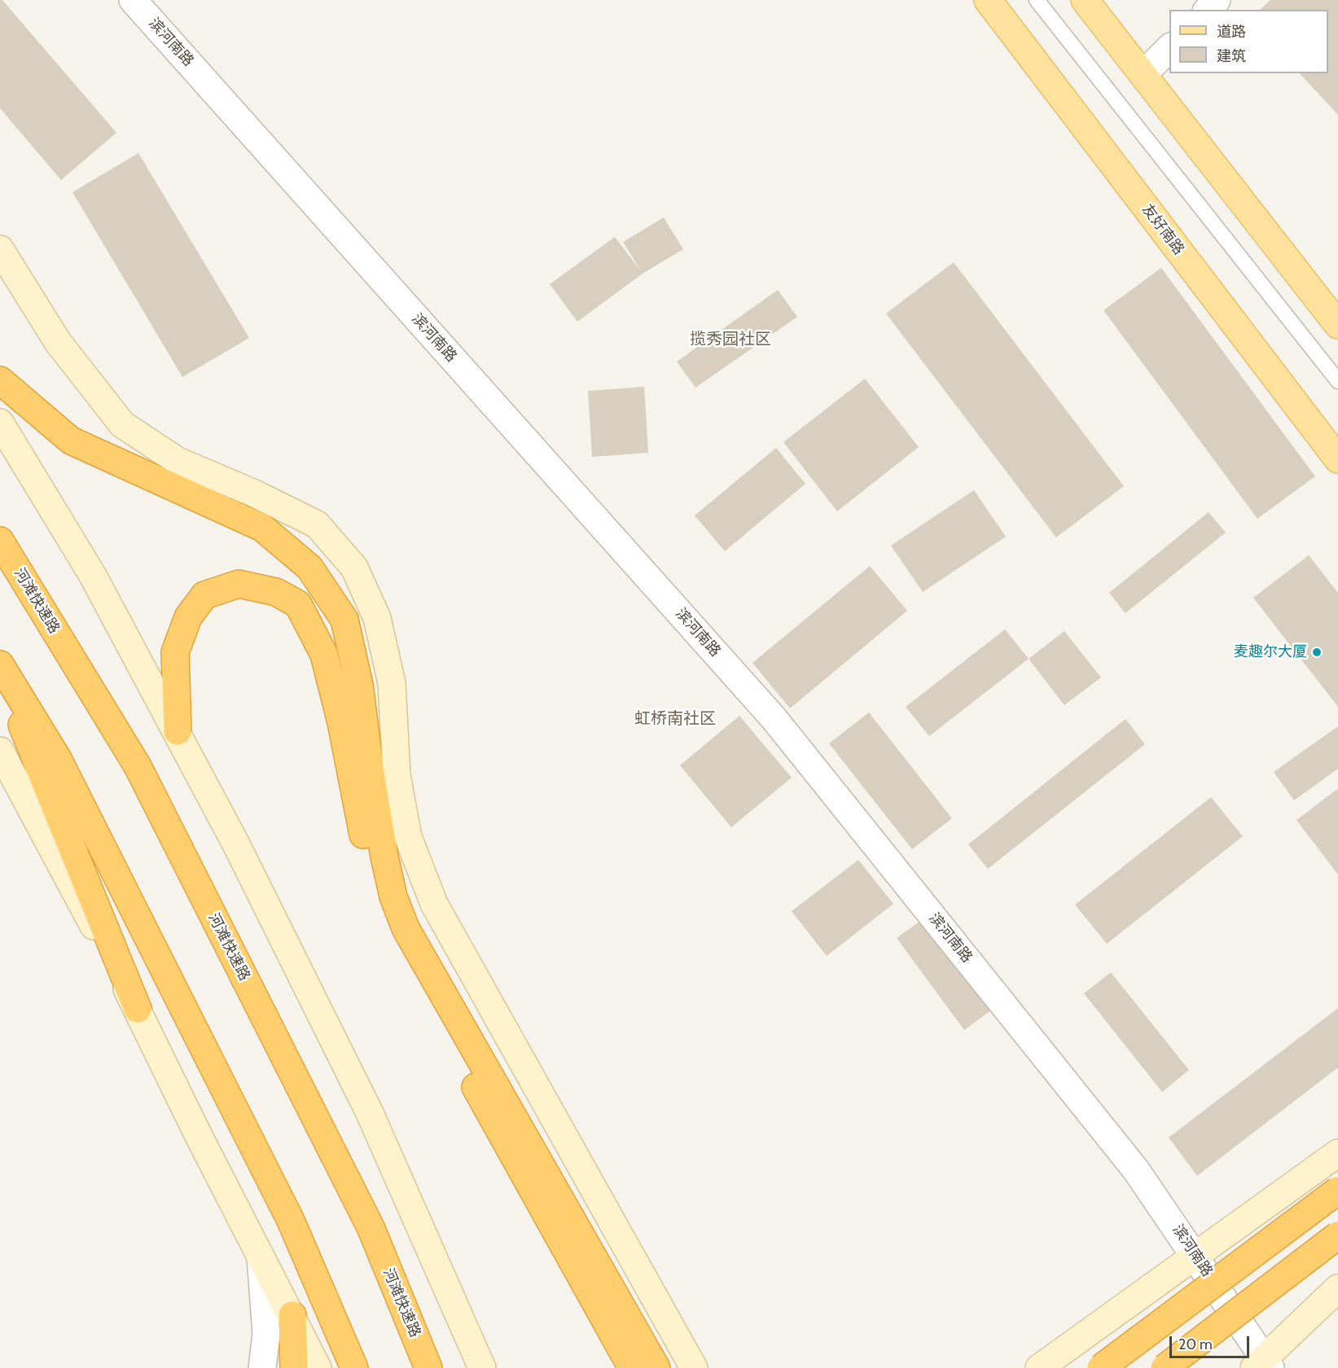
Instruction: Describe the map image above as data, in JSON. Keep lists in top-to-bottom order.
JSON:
{
  "streets": {
    "highway": ["河滩快速路"],
    "main road": ["友好南路"],
    "street": ["滨河南路"]
  },
  "districts": ["揽秀园社区", "虹桥南社区"],
  "places": ["麦趣尔大厦"],
  "legend": ["道路", "建筑"],
  "scale_bar": "20 m"
}
